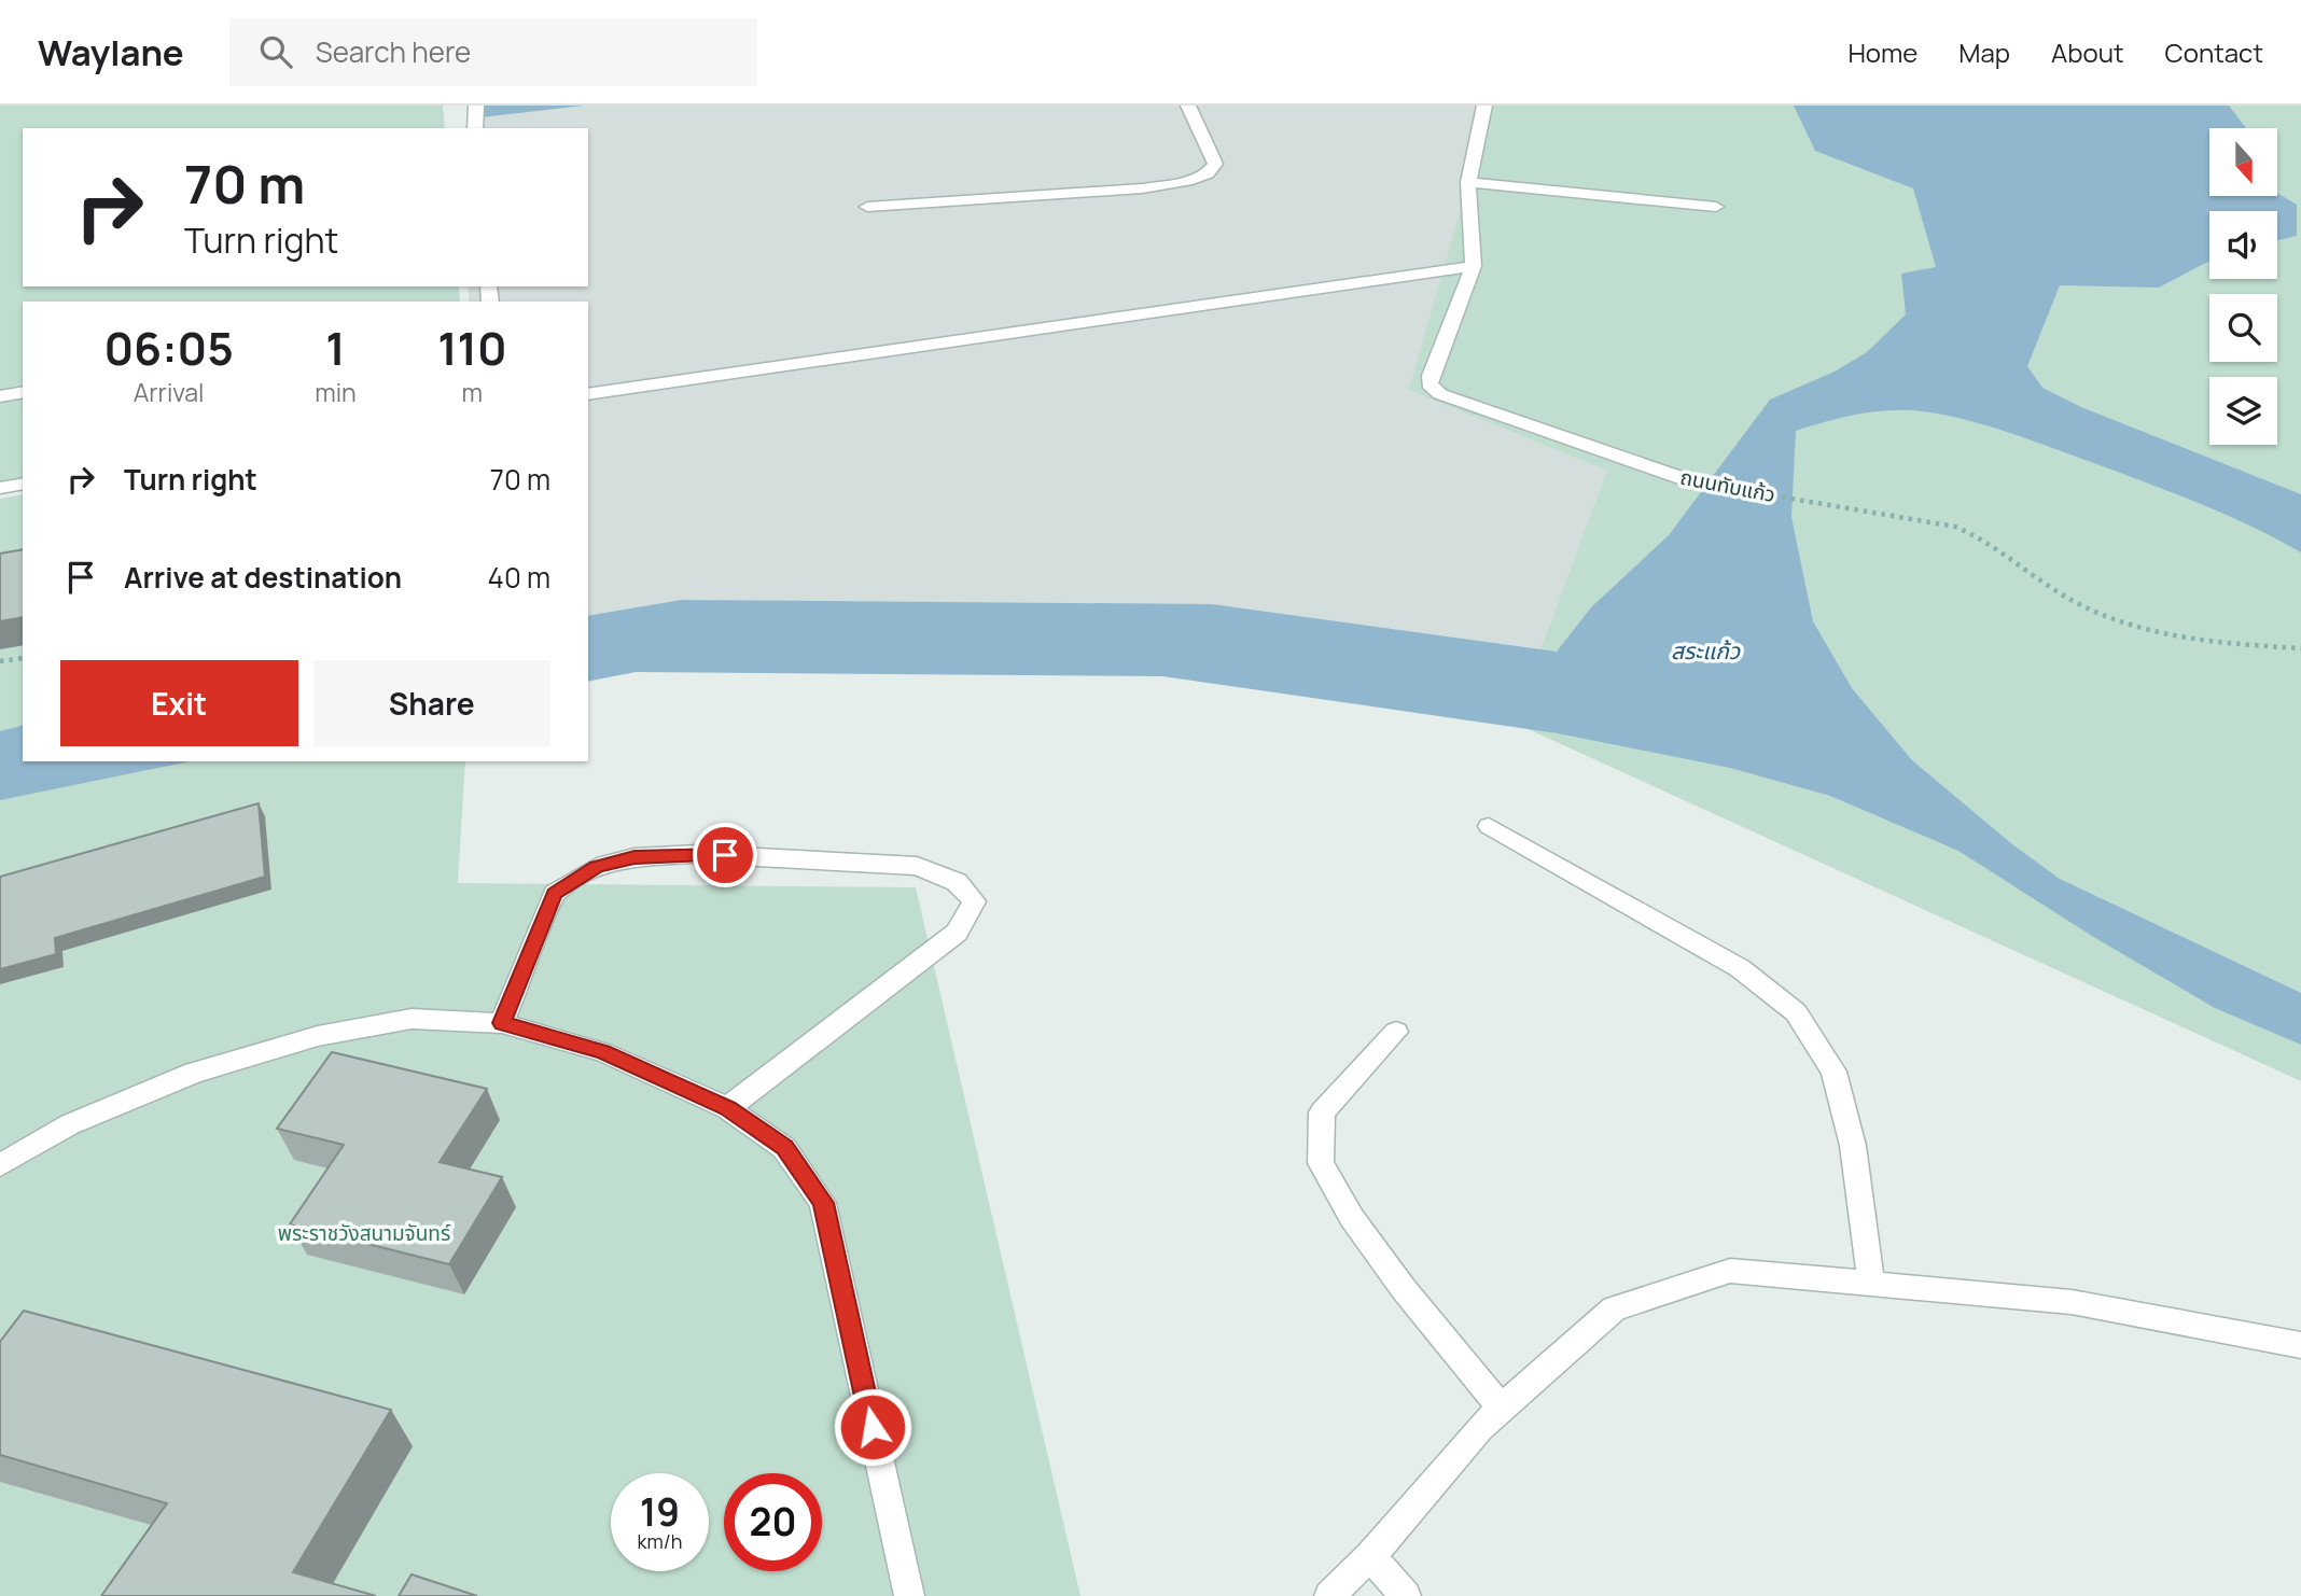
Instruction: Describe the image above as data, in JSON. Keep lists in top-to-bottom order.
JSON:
{
  "streets": {
    "lane": ["ถนนทับแก้ว"]
  },
  "water": ["สระแก้ว"],
  "parks": ["พระราชวังสนามจันทร์"],
  "north": "bottom",
  "page": {
    "header": "Waylane",
    "search": "Search here",
    "nav": [
      "Home",
      "Map",
      "About",
      "Contact"
    ],
    "turn": ["70 m", "Turn right"],
    "eta": [
      "06:05",
      "Arrival",
      "1",
      "min",
      "110",
      "m"
    ],
    "list": [
      {
        "name": "Turn right",
        "value": "70 m"
      },
      {
        "name": "Arrive at destination",
        "value": "40 m"
      }
    ],
    "buttons": ["Exit", "Share"],
    "speed": "19 km/h",
    "limit": "20"
  }
}
